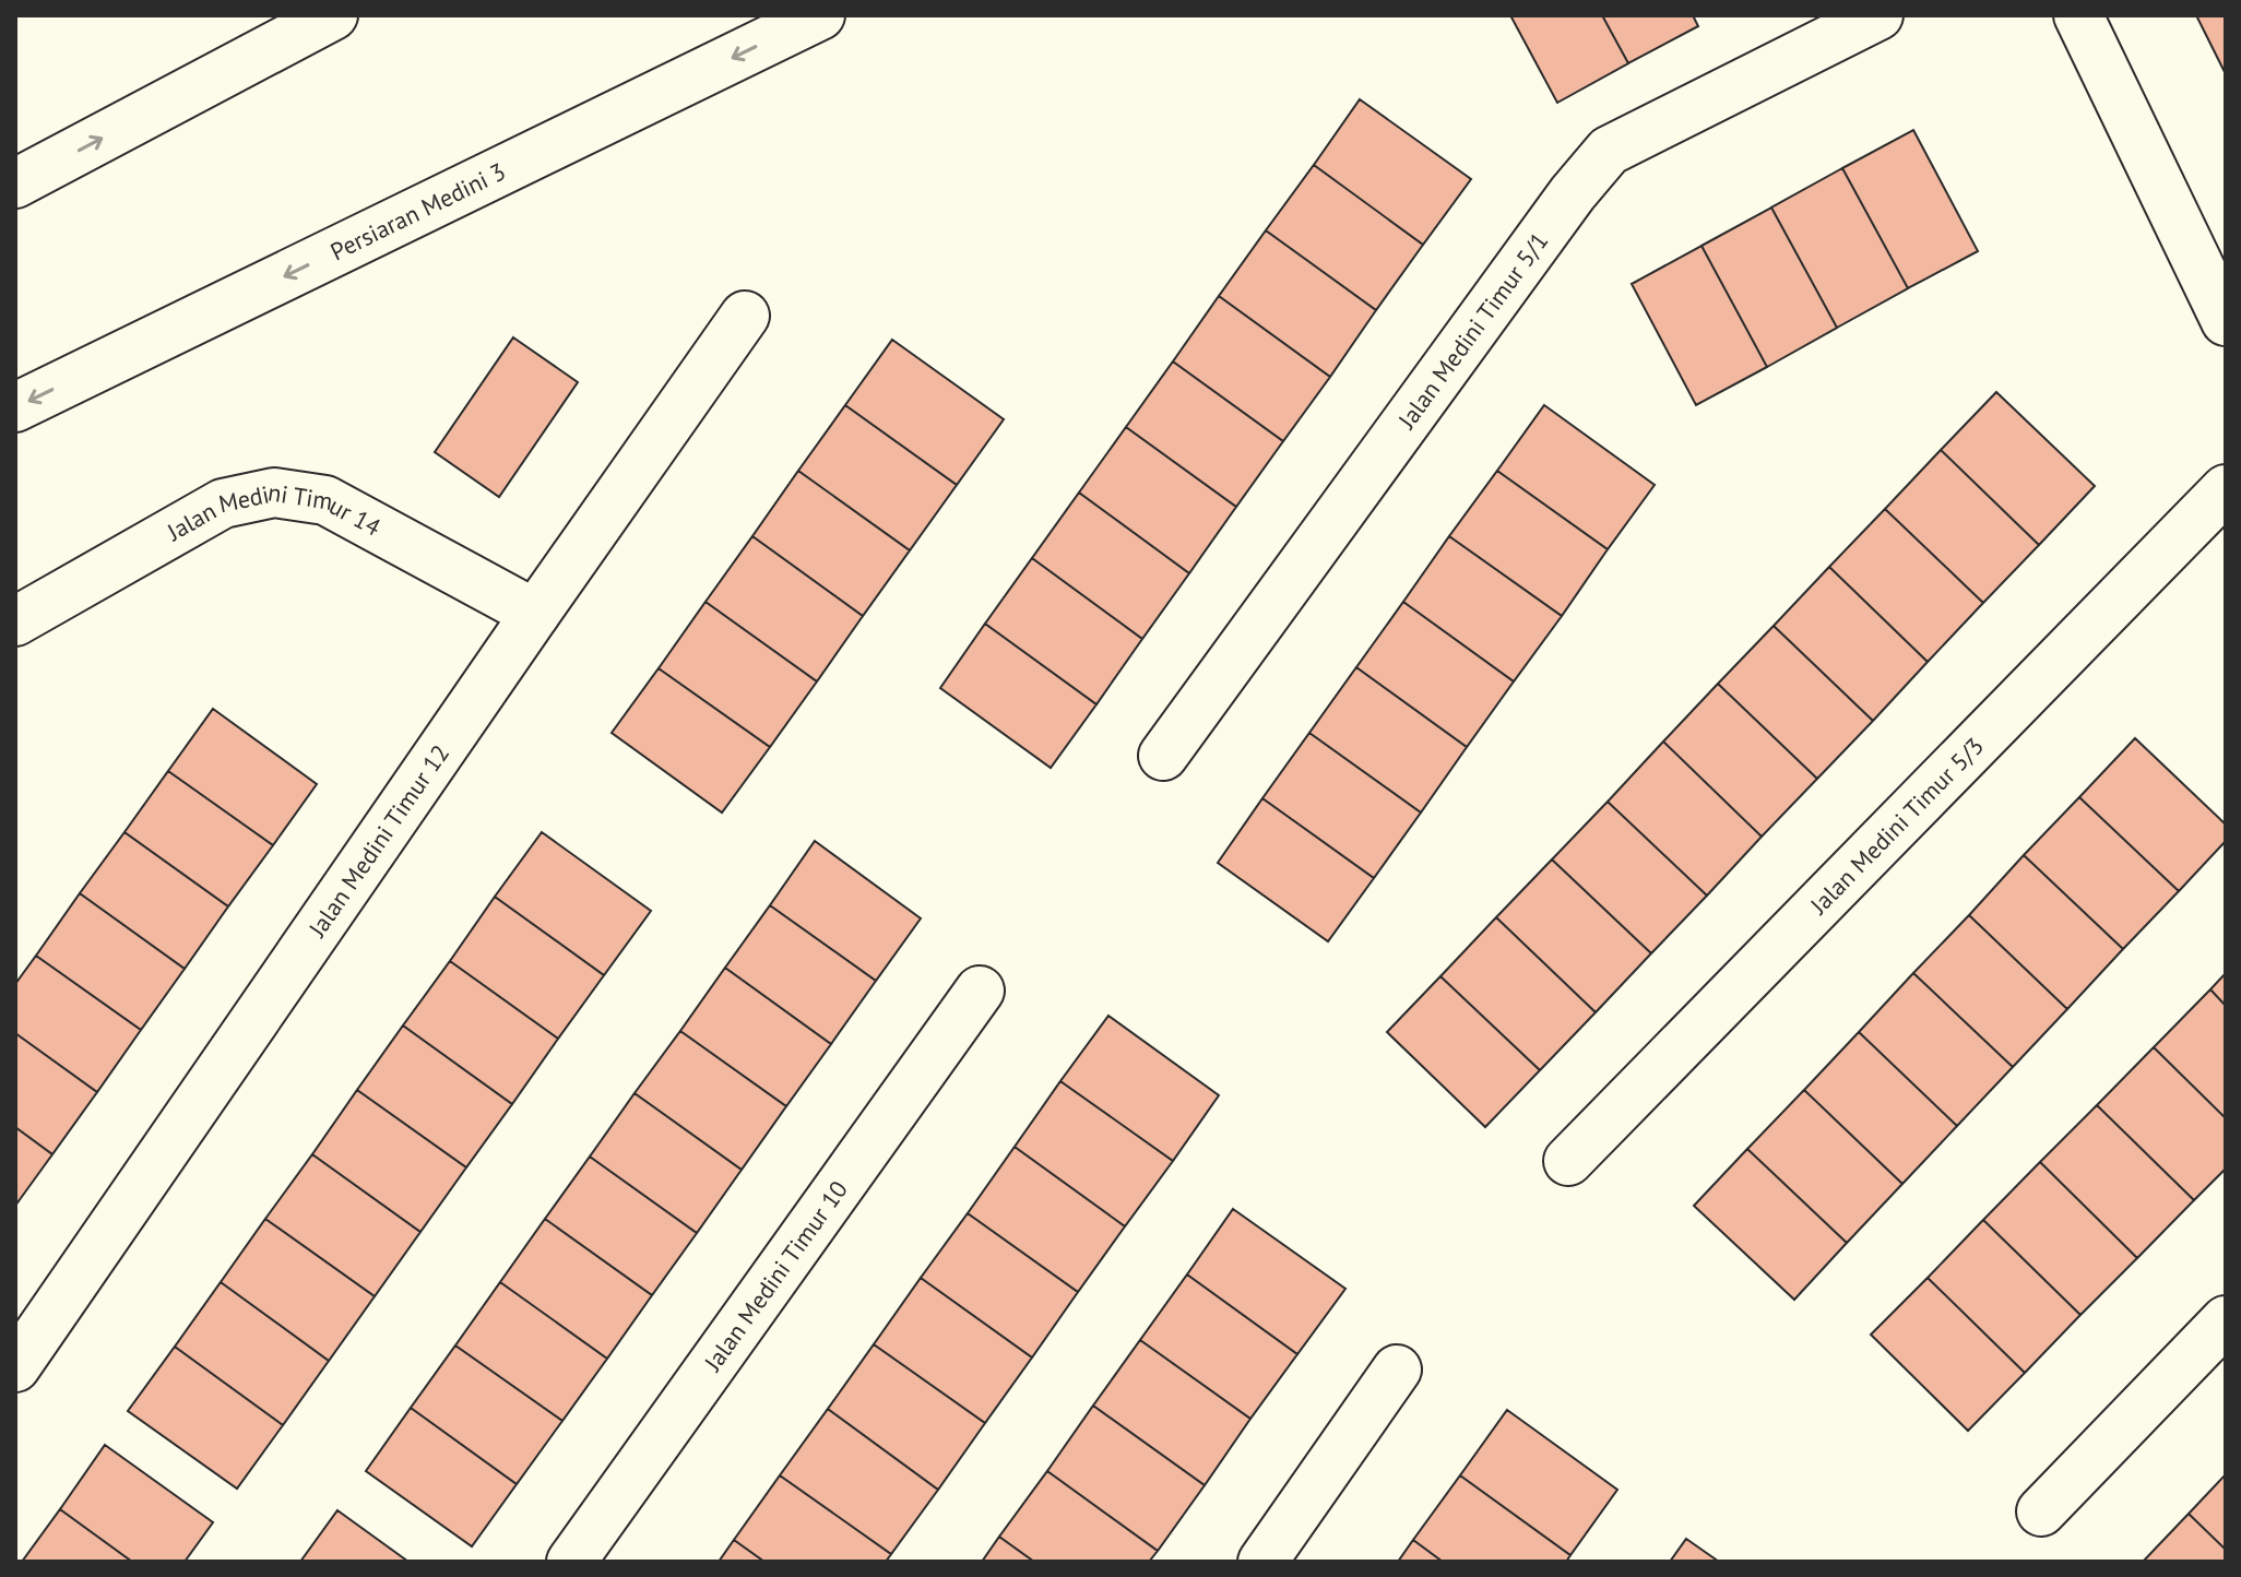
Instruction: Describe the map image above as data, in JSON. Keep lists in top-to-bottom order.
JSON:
{
  "streets": {
    "street": [
      "Persiaran Medini 3",
      "Jalan Medini Timur 5/1",
      "Jalan Medini Timur 14",
      "Jalan Medini Timur 5/3",
      "Jalan Medini Timur 12",
      "Jalan Medini Timur 10"
    ]
  },
  "crossings": [
    ["Jalan Medini Timur 14", "Jalan Medini Timur 12"]
  ]
}
